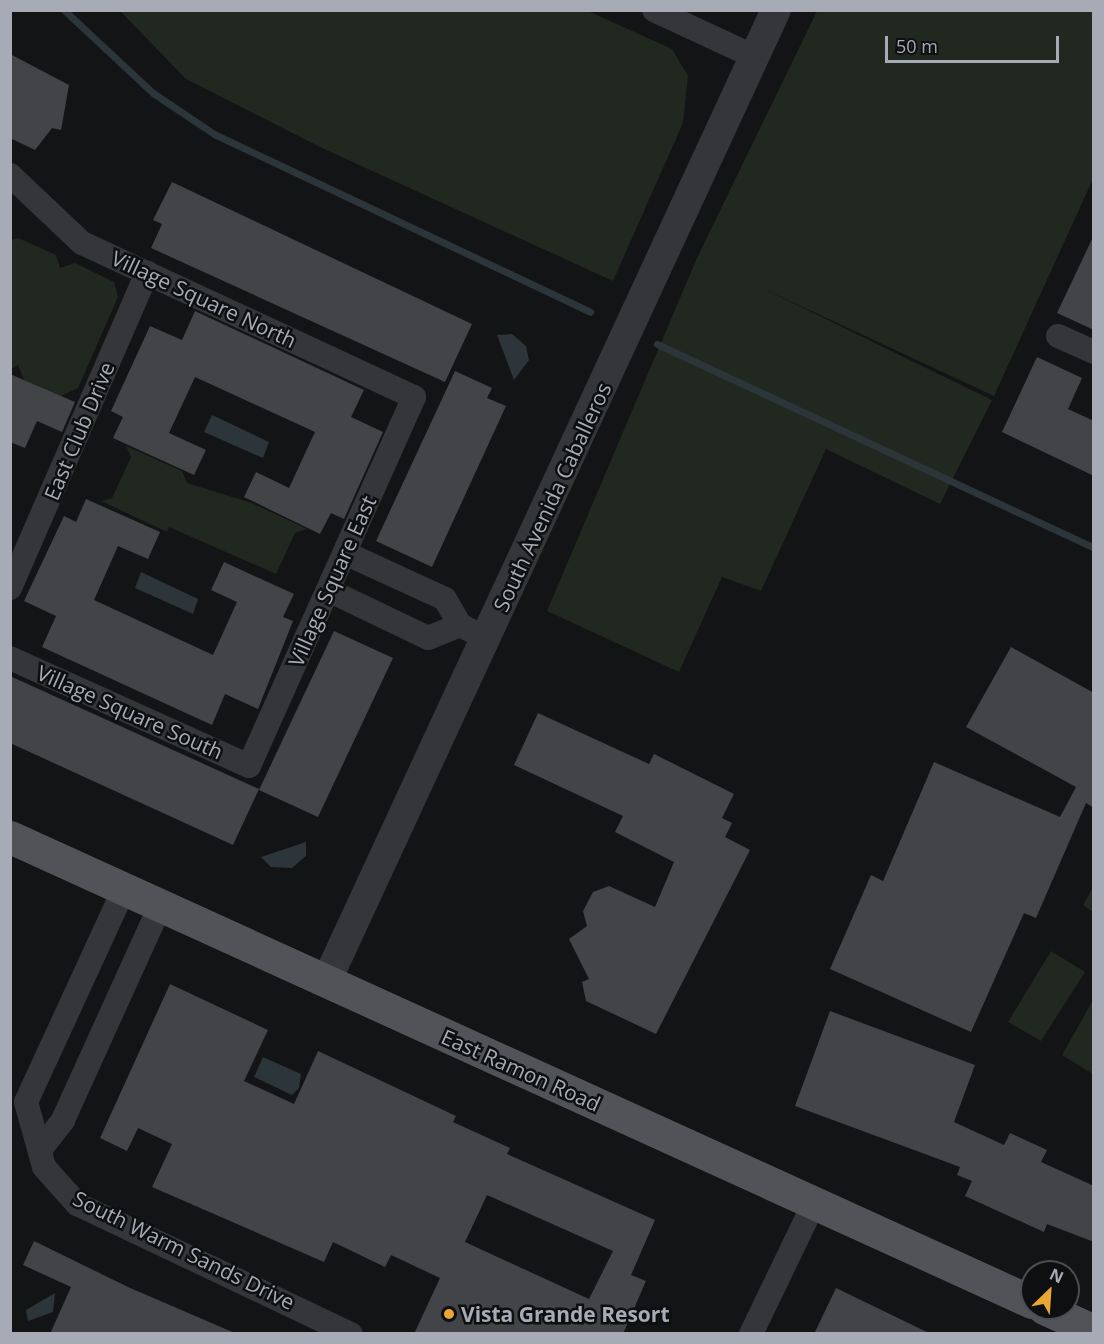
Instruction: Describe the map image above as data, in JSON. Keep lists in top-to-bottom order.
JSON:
{
  "streets": {
    "main road": ["East Ramon Road"],
    "street": [
      "Village Square North",
      "East Club Drive",
      "South Avenida Caballeros",
      "Village Square East",
      "Village Square South",
      "South Warm Sands Drive"
    ]
  },
  "crossings": [
    ["Village Square North", "East Club Drive"],
    ["Village Square North", "Village Square East"],
    ["South Avenida Caballeros", "East Ramon Road"],
    ["Village Square East", "Village Square South"],
    ["East Ramon Road", "South Warm Sands Drive"]
  ],
  "places": ["Vista Grande Resort"],
  "scale_bar": "50 m",
  "north": "top right"
}
